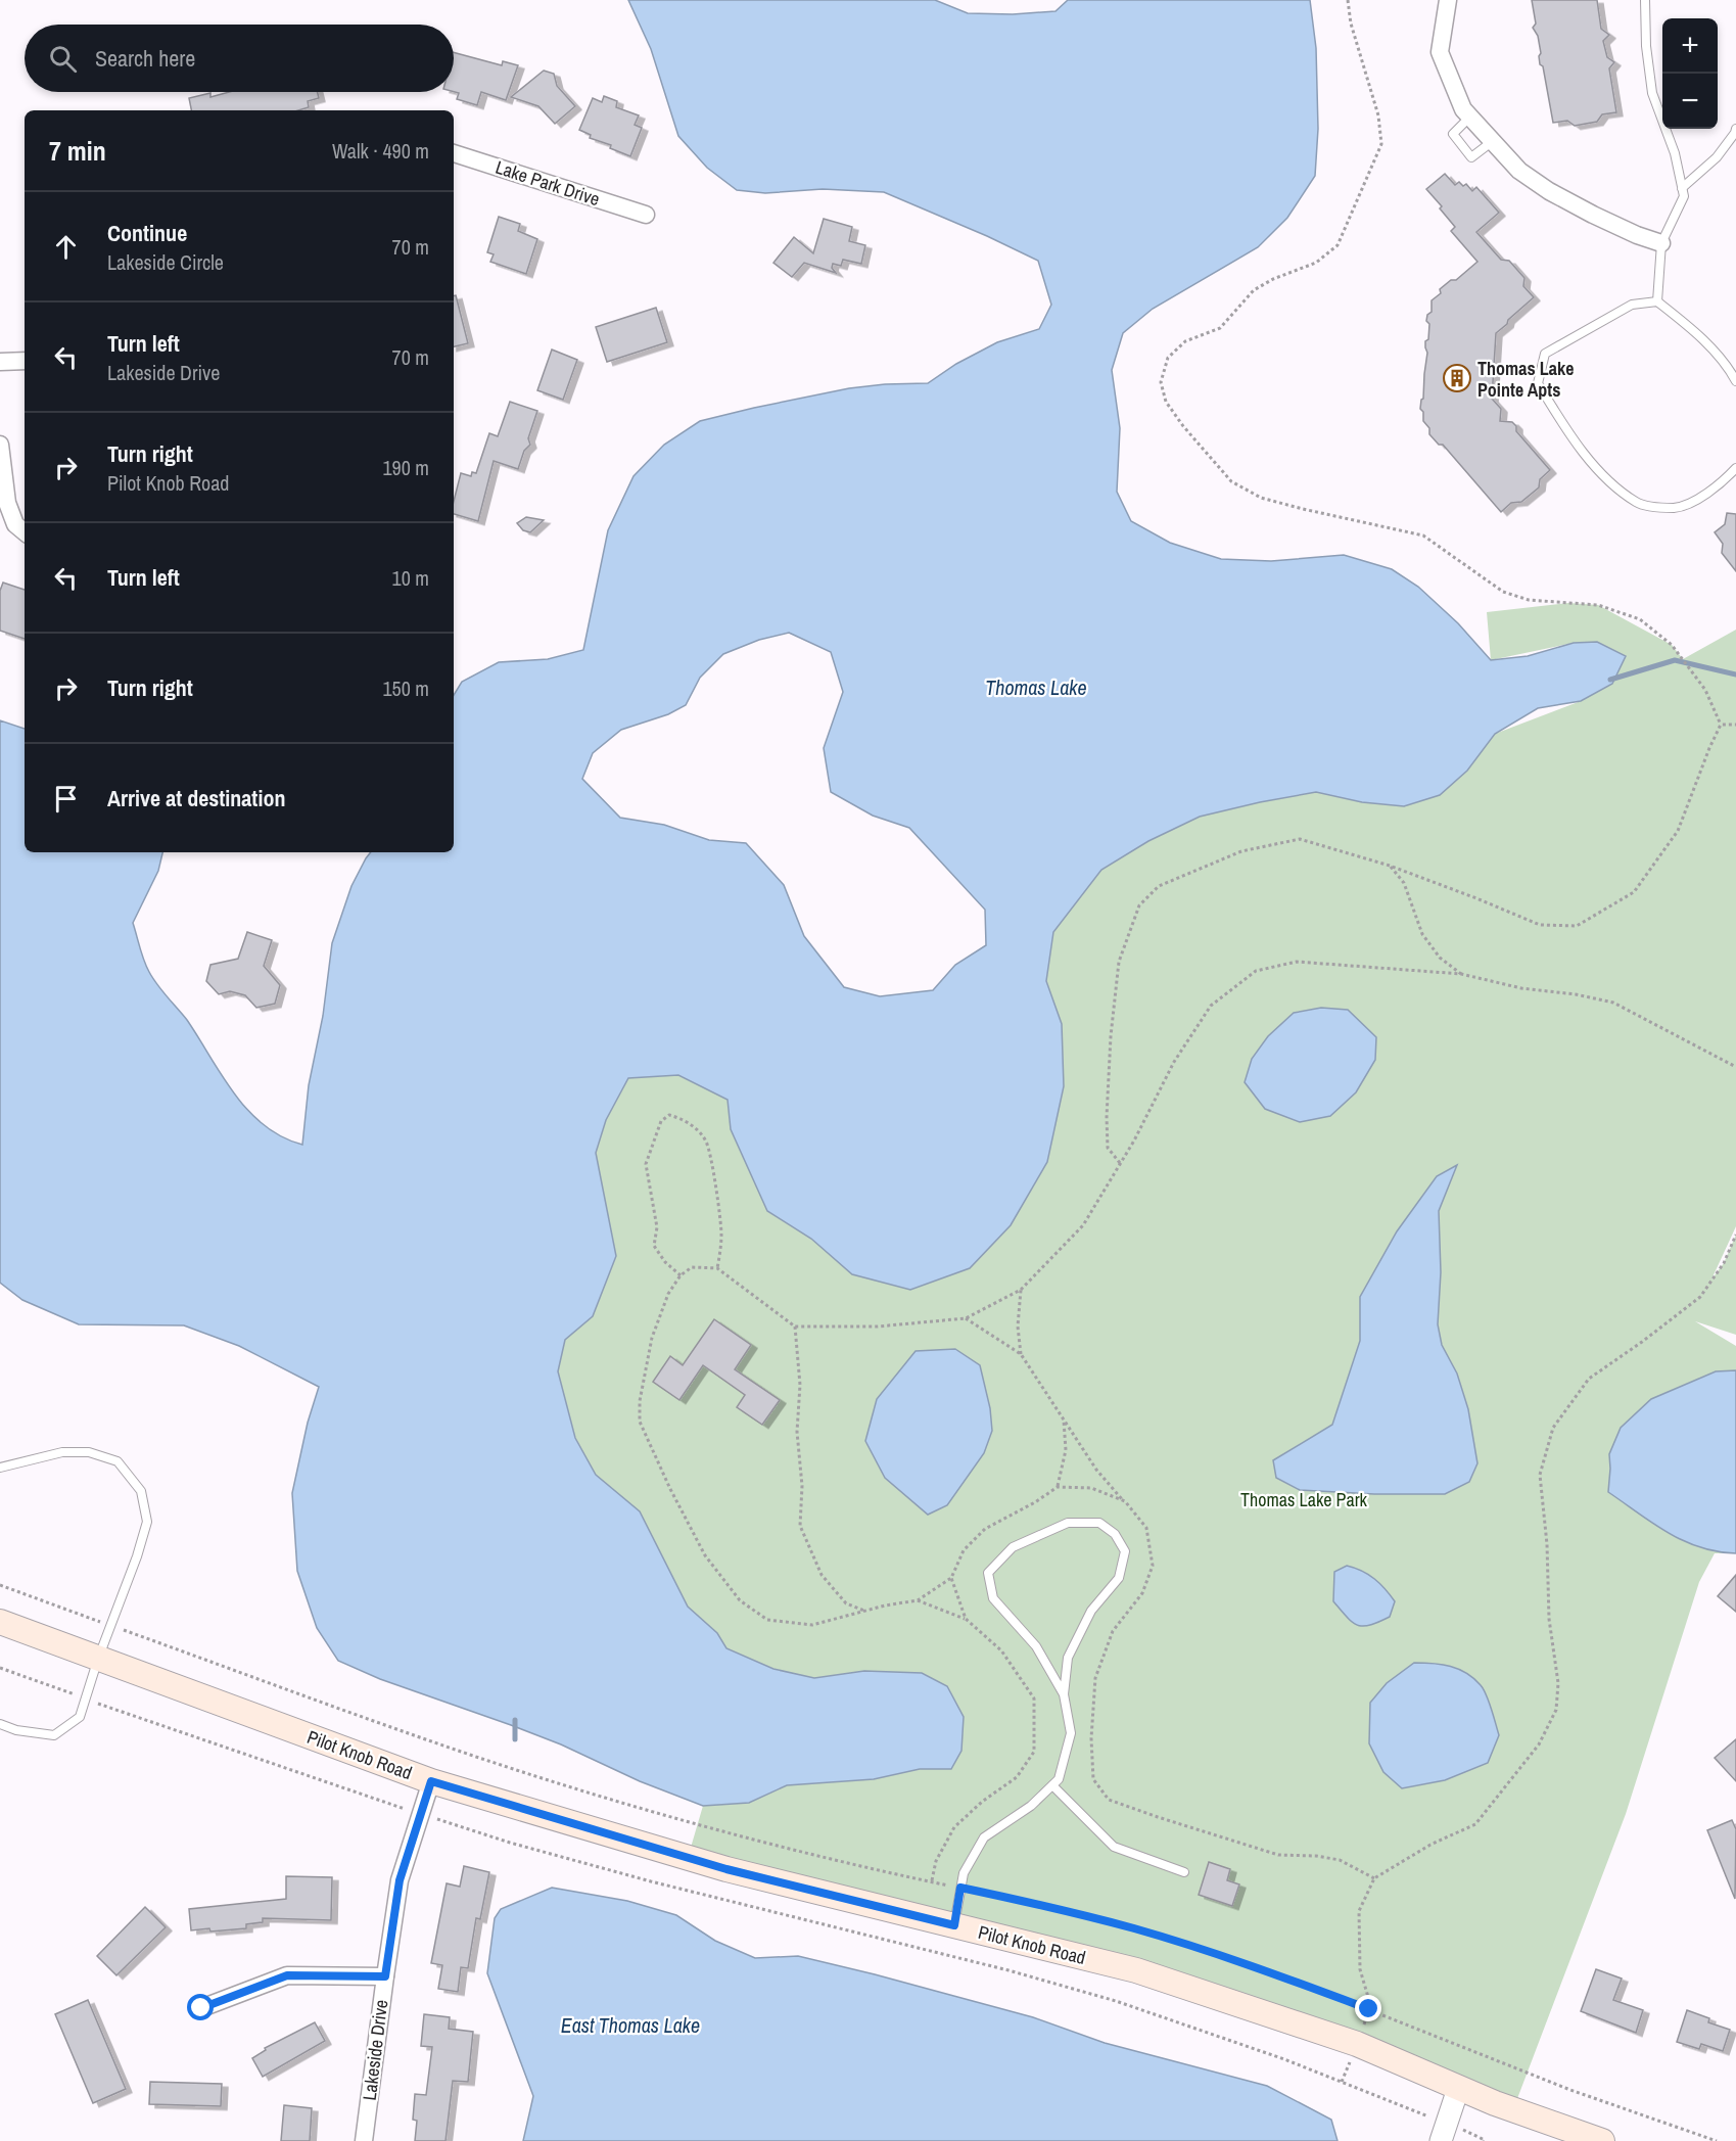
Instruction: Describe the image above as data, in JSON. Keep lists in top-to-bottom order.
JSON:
{
  "streets": {
    "main road": ["Pilot Knob Road"],
    "street": ["Lake Park Drive", "Lakeside Drive"]
  },
  "crossings": [
    ["Pilot Knob Road", "Lakeside Drive"]
  ],
  "water": ["Thomas Lake", "East Thomas Lake"],
  "parks": ["Thomas Lake Park"],
  "places": {
    "building": ["Thomas Lake Pointe Apts"]
  },
  "page": {
    "map_buttons": ["+", "−"],
    "search": "Search here",
    "heading": ["7 min", "Walk · 490 m"],
    "list": [
      ["Continue", "Lakeside Circle", "70 m"],
      ["Turn left", "Lakeside Drive", "70 m"],
      ["Turn right", "Pilot Knob Road", "190 m"],
      ["Turn left", "10 m"],
      ["Turn right", "150 m"],
      "Arrive at destination"
    ]
  }
}
